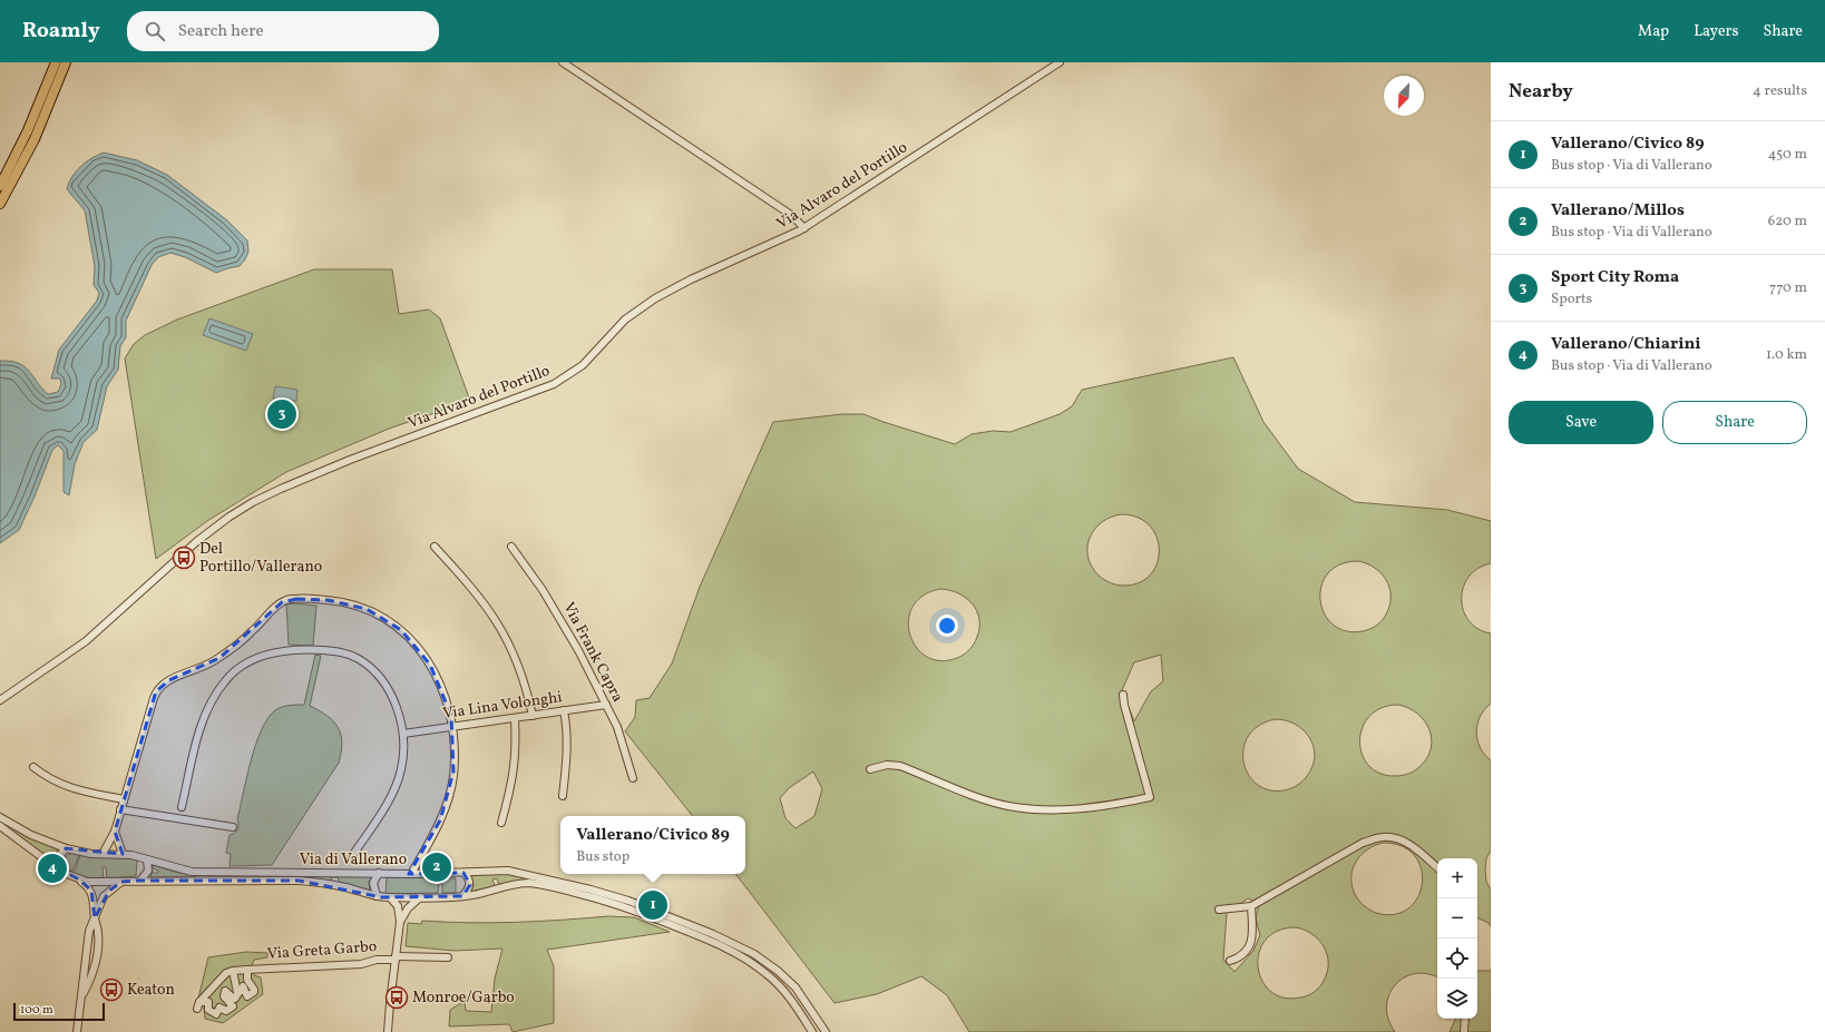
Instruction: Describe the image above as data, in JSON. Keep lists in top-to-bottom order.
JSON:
{
  "streets": {
    "street": [
      "Via Alvaro del Portillo",
      "Via Frank Capra",
      "Via Lina Volonghi",
      "Via di Vallerano",
      "Via Greta Garbo"
    ]
  },
  "crossings": [
    ["Via Frank Capra", "Via Lina Volonghi"]
  ],
  "places": {
    "bus stop": ["Del Portillo/Vallerano", "Keaton", "Monroe/Garbo"]
  },
  "scale_bar": "100 m",
  "north": "bottom left",
  "page": {
    "header": "Roamly",
    "search": "Search here",
    "nav": ["Map", "Layers", "Share"],
    "heading": ["Nearby", "4 results"],
    "list": [
      {
        "mark": "1",
        "name": "Vallerano/Civico 89",
        "note": "Bus stop · Via di Vallerano",
        "value": "450 m"
      },
      {
        "mark": "2",
        "name": "Vallerano/Millos",
        "note": "Bus stop · Via di Vallerano",
        "value": "620 m"
      },
      {
        "mark": "3",
        "name": "Sport City Roma",
        "note": "Sports",
        "value": "770 m"
      },
      {
        "mark": "4",
        "name": "Vallerano/Chiarini",
        "note": "Bus stop · Via di Vallerano",
        "value": "1.0 km"
      }
    ],
    "buttons": ["Save", "Share"],
    "pins": [
      "3",
      "2",
      "4",
      "1"
    ],
    "popup": ["Vallerano/Civico 89", "Bus stop"],
    "map_buttons": ["+", "−"],
    "scale": "100 m"
  }
}
